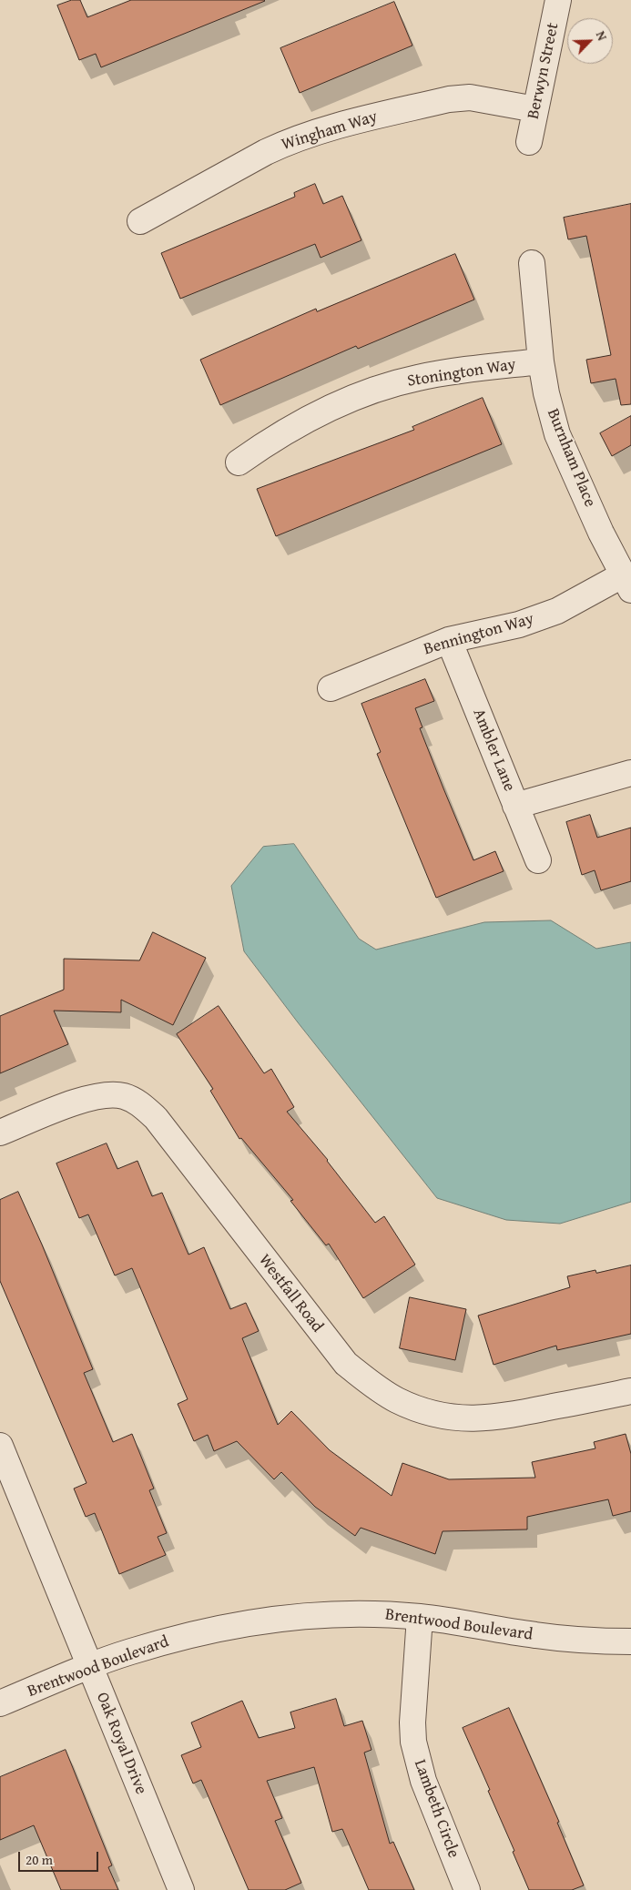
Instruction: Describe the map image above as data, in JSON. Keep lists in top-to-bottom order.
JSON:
{
  "streets": {
    "street": [
      "Berwyn Street",
      "Wingham Way",
      "Stonington Way",
      "Burnham Place",
      "Bennington Way",
      "Ambler Lane",
      "Westfall Road",
      "Brentwood Boulevard",
      "Oak Royal Drive",
      "Lambeth Circle"
    ]
  },
  "crossings": [
    ["Berwyn Street", "Wingham Way"],
    ["Stonington Way", "Burnham Place"],
    ["Burnham Place", "Bennington Way"],
    ["Bennington Way", "Ambler Lane"],
    ["Brentwood Boulevard", "Oak Royal Drive"],
    ["Brentwood Boulevard", "Lambeth Circle"]
  ],
  "scale_bar": "20 m",
  "north": "top right"
}
